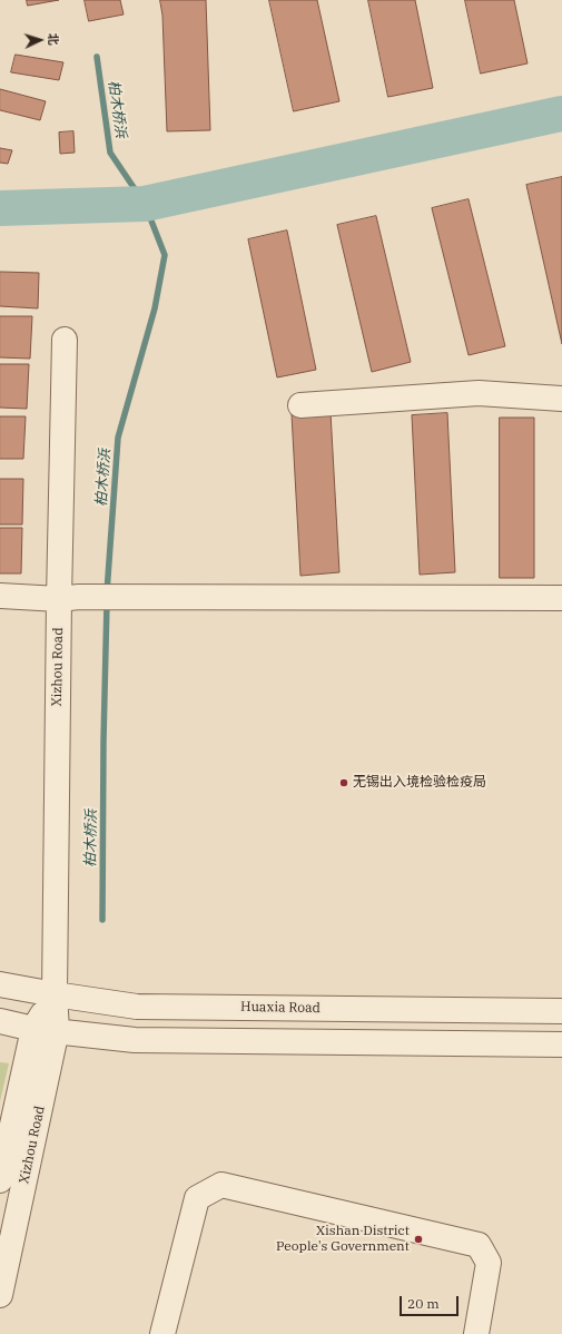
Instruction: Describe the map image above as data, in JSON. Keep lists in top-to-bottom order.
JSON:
{
  "streets": {
    "street": ["Xizhou Road", "Huaxia Road"]
  },
  "crossings": [
    ["Xizhou Road", "Huaxia Road"]
  ],
  "water": ["柏木桥浜"],
  "places": ["无锡出入境检验检疫局", "Xishan District People's Government"],
  "scale_bar": "20 m",
  "north": "right"
}
